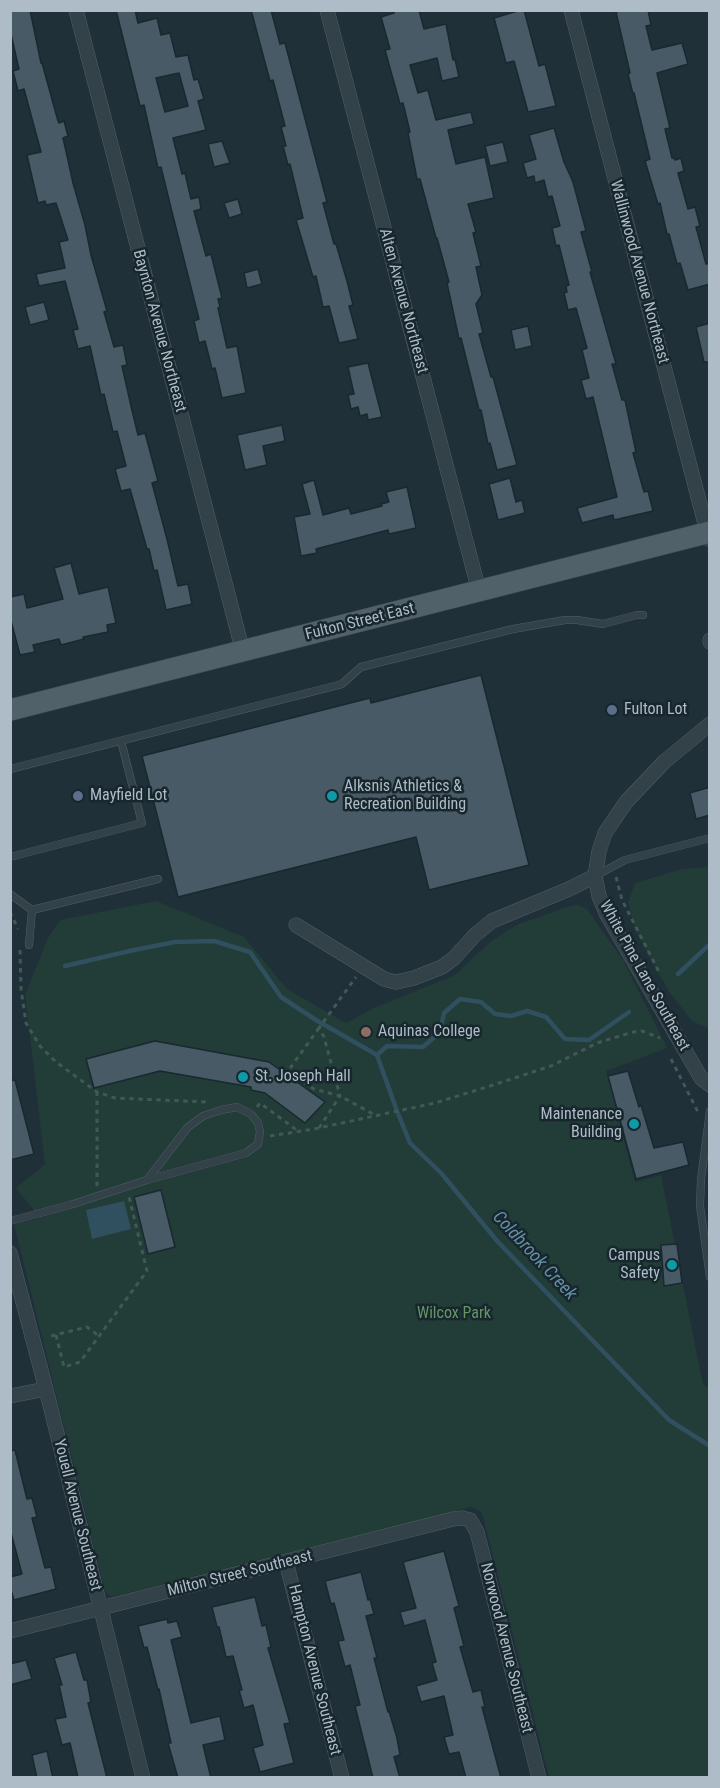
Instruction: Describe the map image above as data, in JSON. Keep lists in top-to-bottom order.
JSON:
{
  "streets": {
    "main road": ["Fulton Street East"],
    "street": [
      "Wallinwood Avenue Northeast",
      "Alten Avenue Northeast",
      "Baynton Avenue Northeast",
      "White Pine Lane Southeast",
      "Youell Avenue Southeast",
      "Milton Street Southeast",
      "Norwood Avenue Southeast",
      "Hampton Avenue Southeast"
    ]
  },
  "crossings": [
    ["Wallinwood Avenue Northeast", "Fulton Street East"],
    ["Alten Avenue Northeast", "Fulton Street East"],
    ["Baynton Avenue Northeast", "Fulton Street East"],
    ["Youell Avenue Southeast", "Milton Street Southeast"],
    ["Milton Street Southeast", "Norwood Avenue Southeast"],
    ["Milton Street Southeast", "Hampton Avenue Southeast"]
  ],
  "water": ["Coldbrook Creek"],
  "parks": ["Wilcox Park"],
  "places": [
    "Fulton Lot",
    "Mayfield Lot",
    "Alksnis Athletics & Recreation Building",
    "Aquinas College",
    "St. Joseph Hall",
    "Maintenance Building",
    "Campus Safety"
  ]
}
